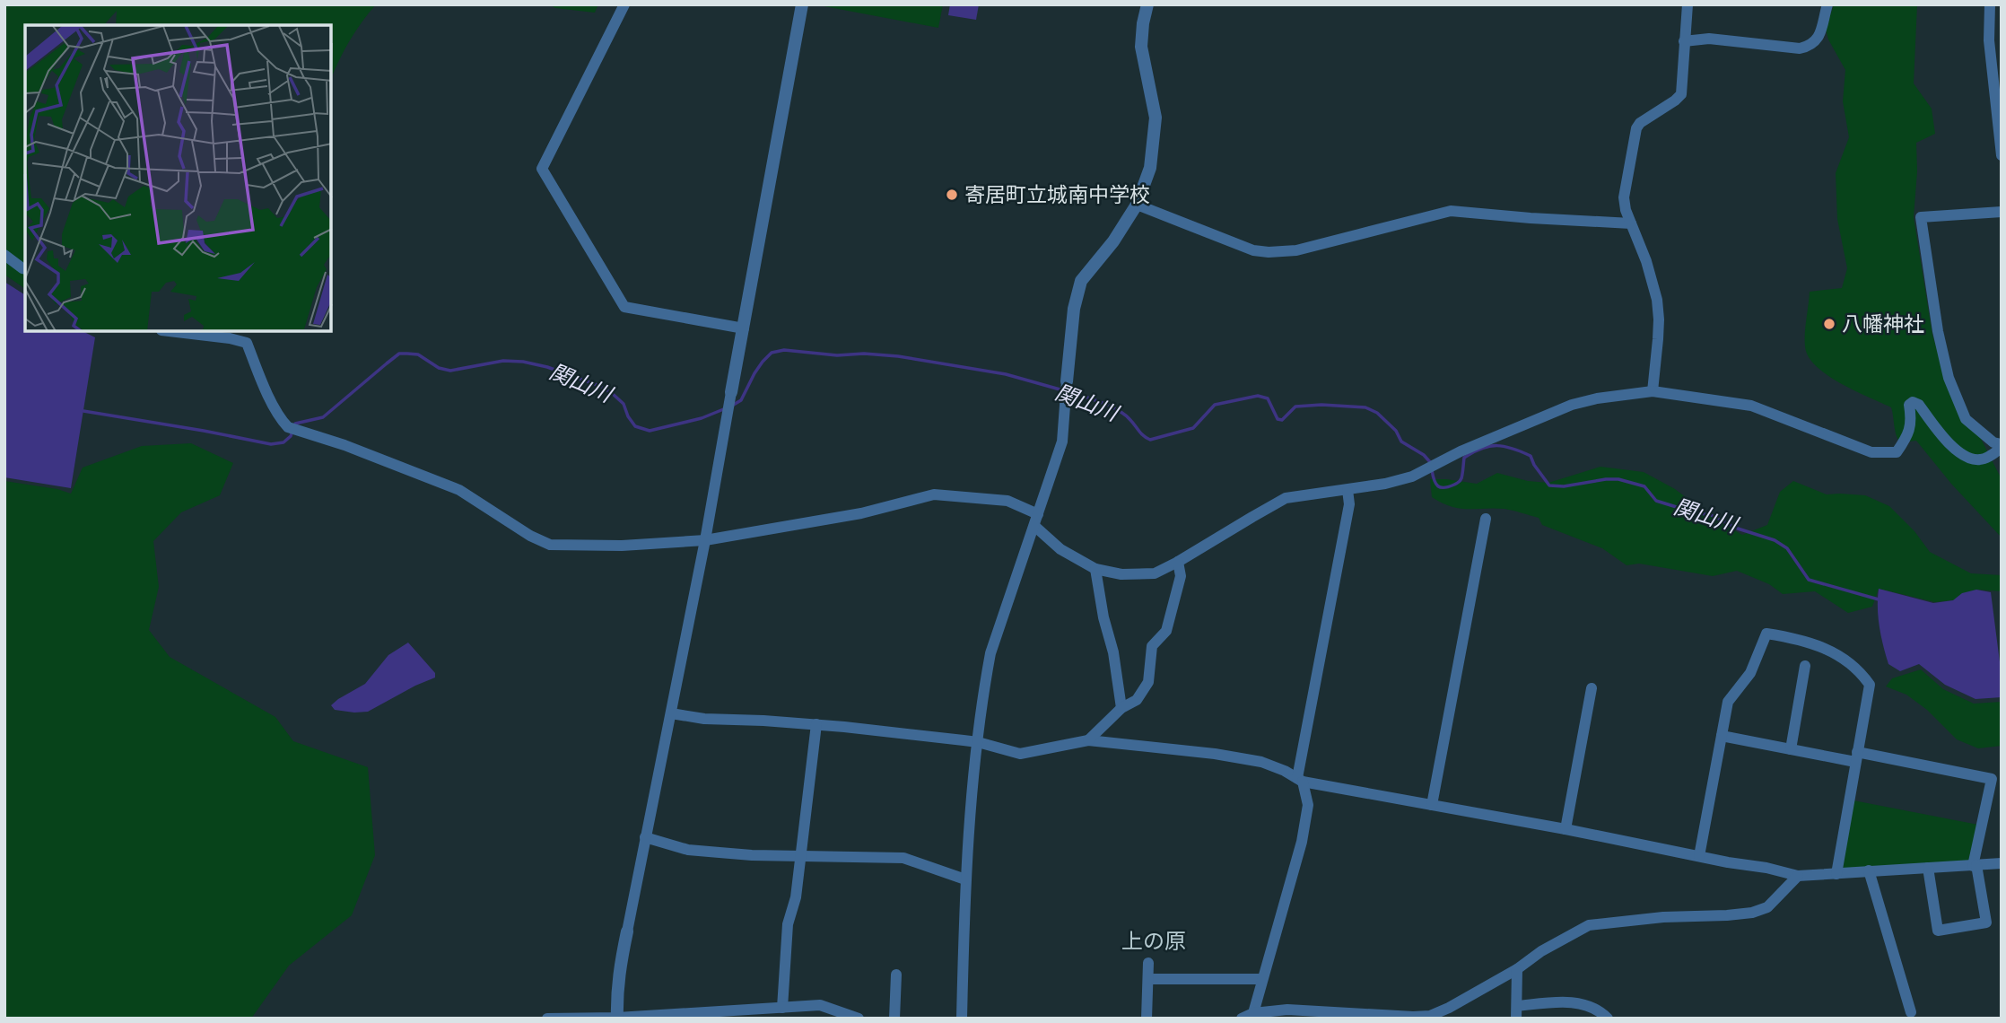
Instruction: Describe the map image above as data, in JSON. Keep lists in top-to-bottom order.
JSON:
{
  "districts": ["上の原"],
  "water": ["関山川"],
  "places": ["寄居町立城南中学校", "八幡神社"]
}
